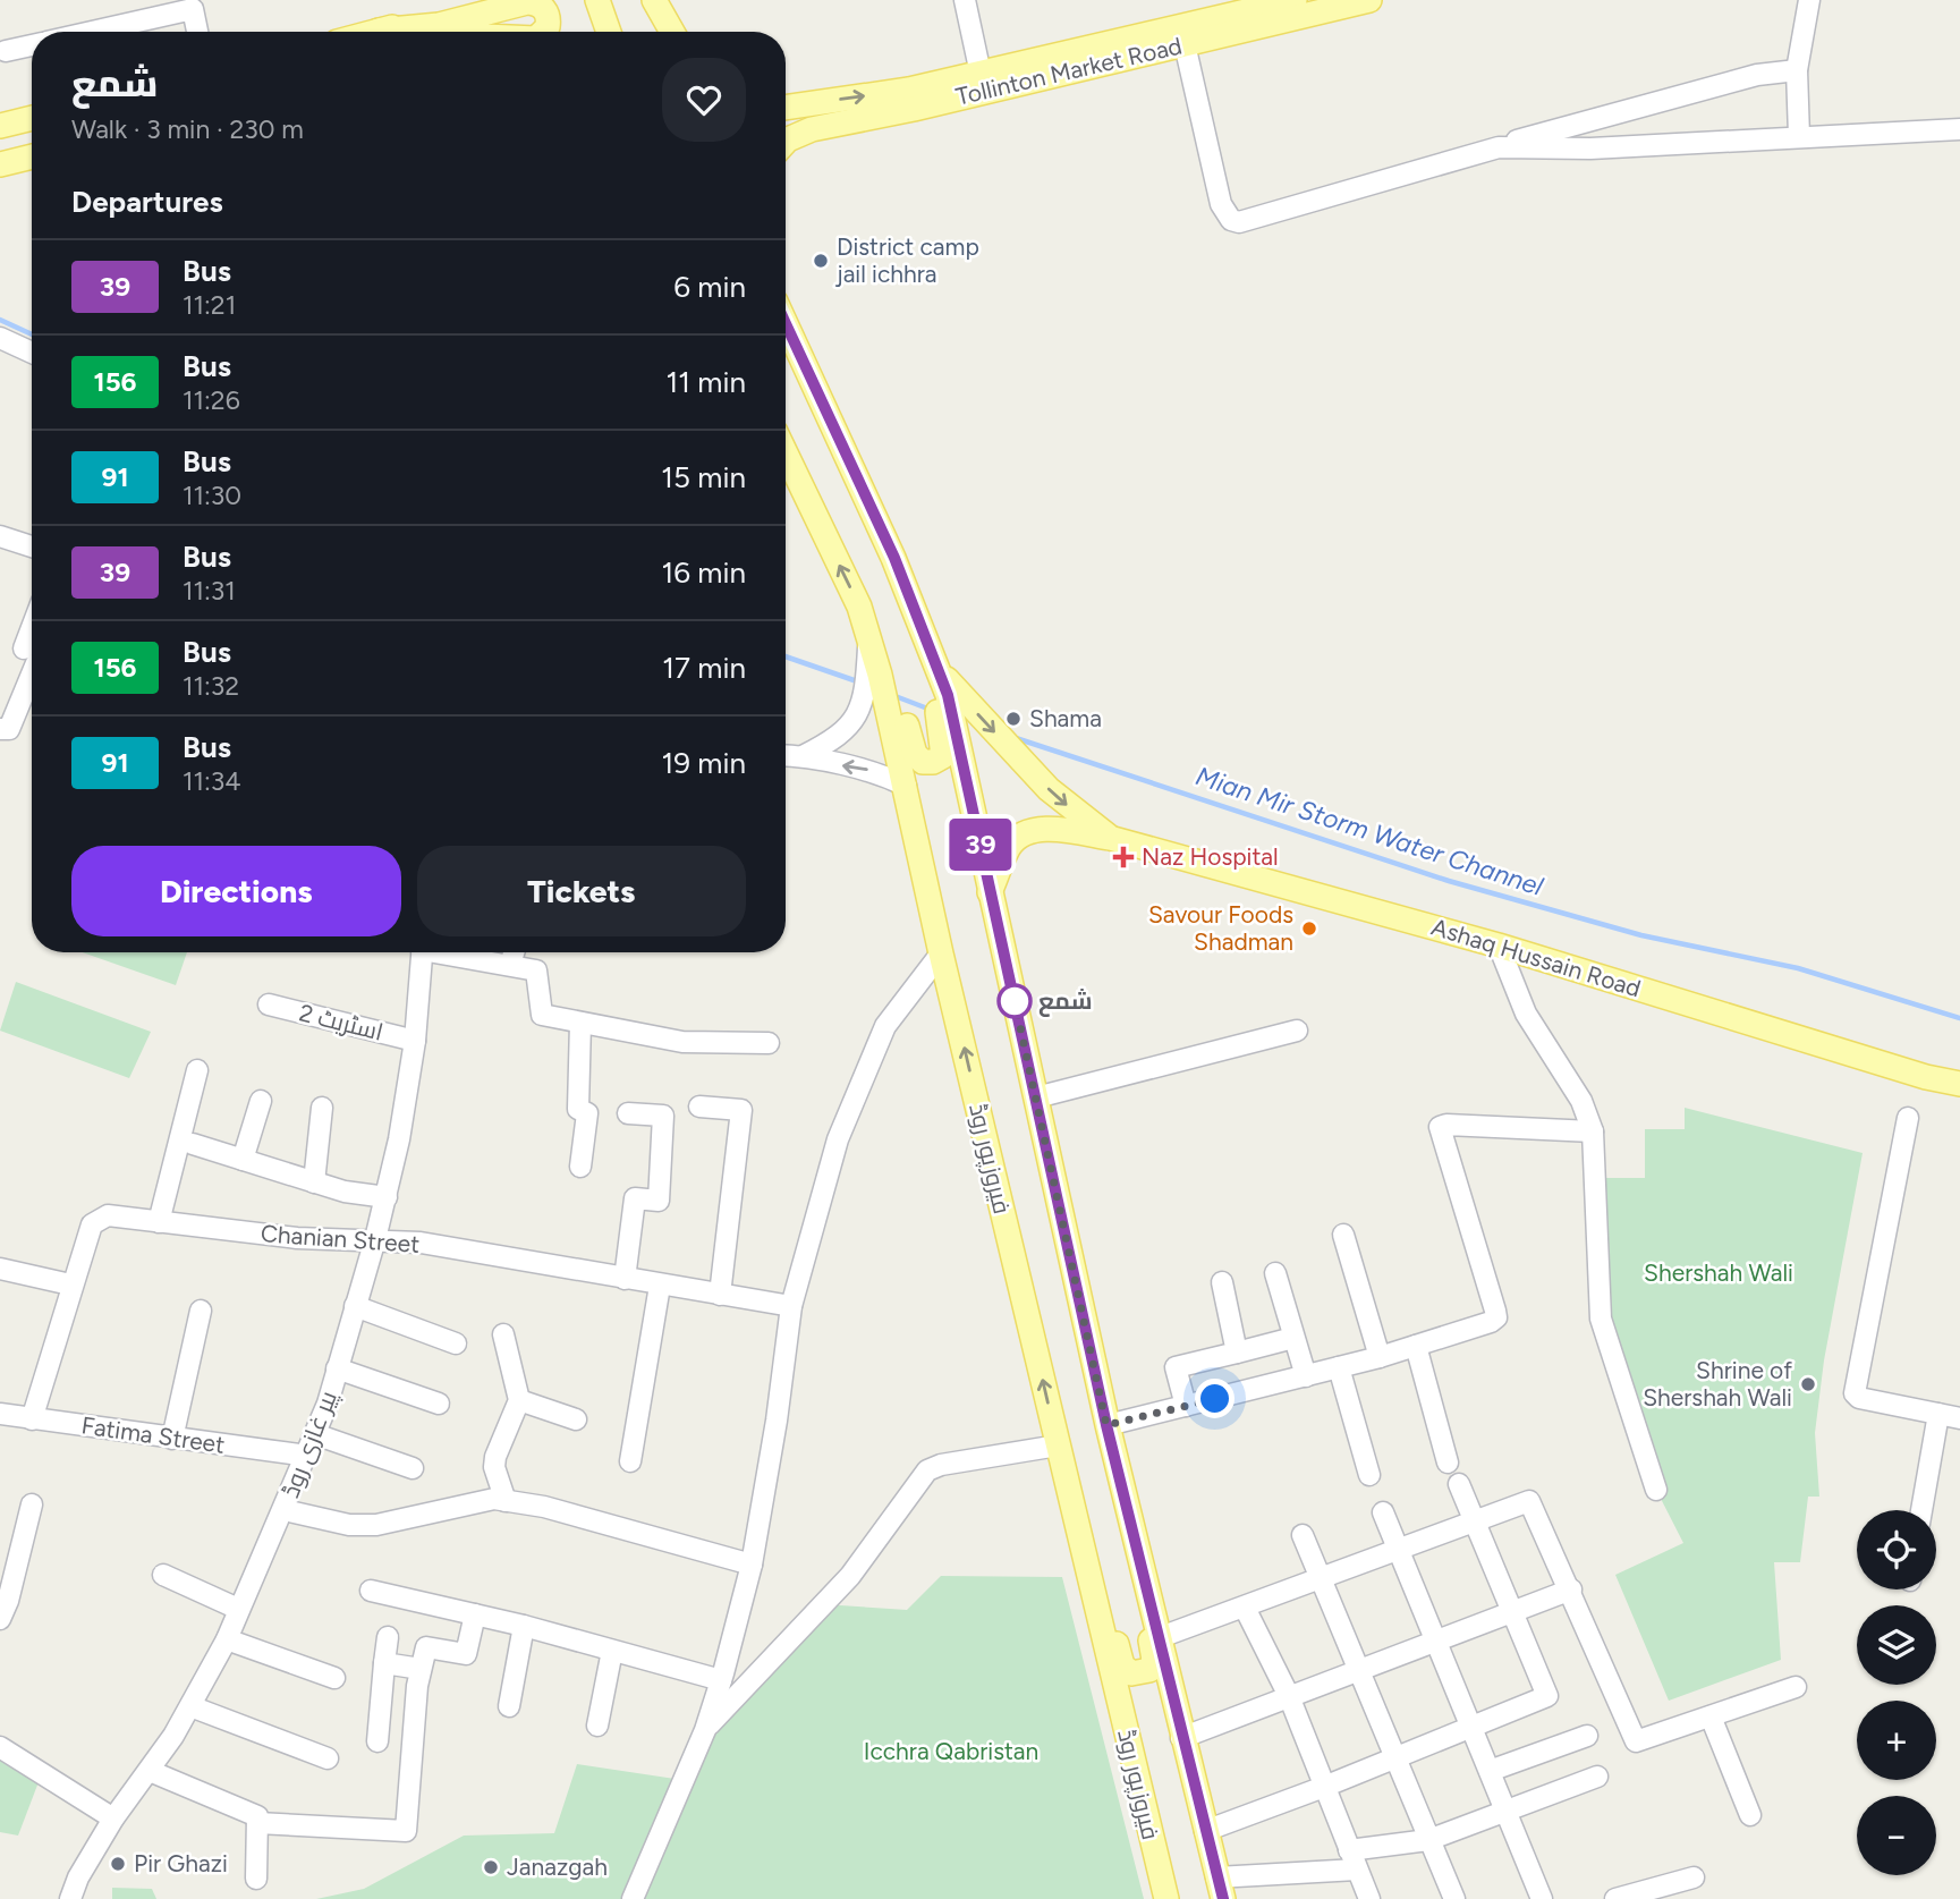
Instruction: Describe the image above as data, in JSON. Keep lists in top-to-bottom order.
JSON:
{
  "streets": {
    "main road": ["Tollinton Market Road", "Ashaq Hussain Road", "فیروزپور روڈ"],
    "street": [
      "اسٹریٹ 2",
      "Chanian Street",
      "Fatima Street",
      "پیر غازی روڈ"
    ]
  },
  "crossings": [
    ["اسٹریٹ 2", "پیر غازی روڈ"],
    ["Chanian Street", "Fatima Street"],
    ["Chanian Street", "پیر غازی روڈ"],
    ["Fatima Street", "پیر غازی روڈ"]
  ],
  "water": ["Mian Mir Storm Water Channel"],
  "parks": ["Shershah Wali", "Icchra Qabristan"],
  "places": {
    "other": [
      "District camp jail ichhra",
      "Shama",
      "Savour Foods Shadman",
      "شمع",
      "Shrine of Shershah Wali",
      "Pir Ghazi",
      "Janazgah"
    ],
    "health": ["Naz Hospital"]
  },
  "lines": ["bus line 39"],
  "page": {
    "on_map": "39",
    "heading": [
      ["شمع", "Walk · 3 min · 230 m"],
      "Departures"
    ],
    "list": [
      {
        "mark": "39",
        "name": "Bus",
        "note": "11:21",
        "value": "6 min"
      },
      {
        "mark": "156",
        "name": "Bus",
        "note": "11:26",
        "value": "11 min"
      },
      {
        "mark": "91",
        "name": "Bus",
        "note": "11:30",
        "value": "15 min"
      },
      {
        "mark": "39",
        "name": "Bus",
        "note": "11:31",
        "value": "16 min"
      },
      {
        "mark": "156",
        "name": "Bus",
        "note": "11:32",
        "value": "17 min"
      },
      {
        "mark": "91",
        "name": "Bus",
        "note": "11:34",
        "value": "19 min"
      }
    ],
    "buttons": ["Directions", "Tickets"],
    "map_buttons": ["+", "−"]
  }
}
